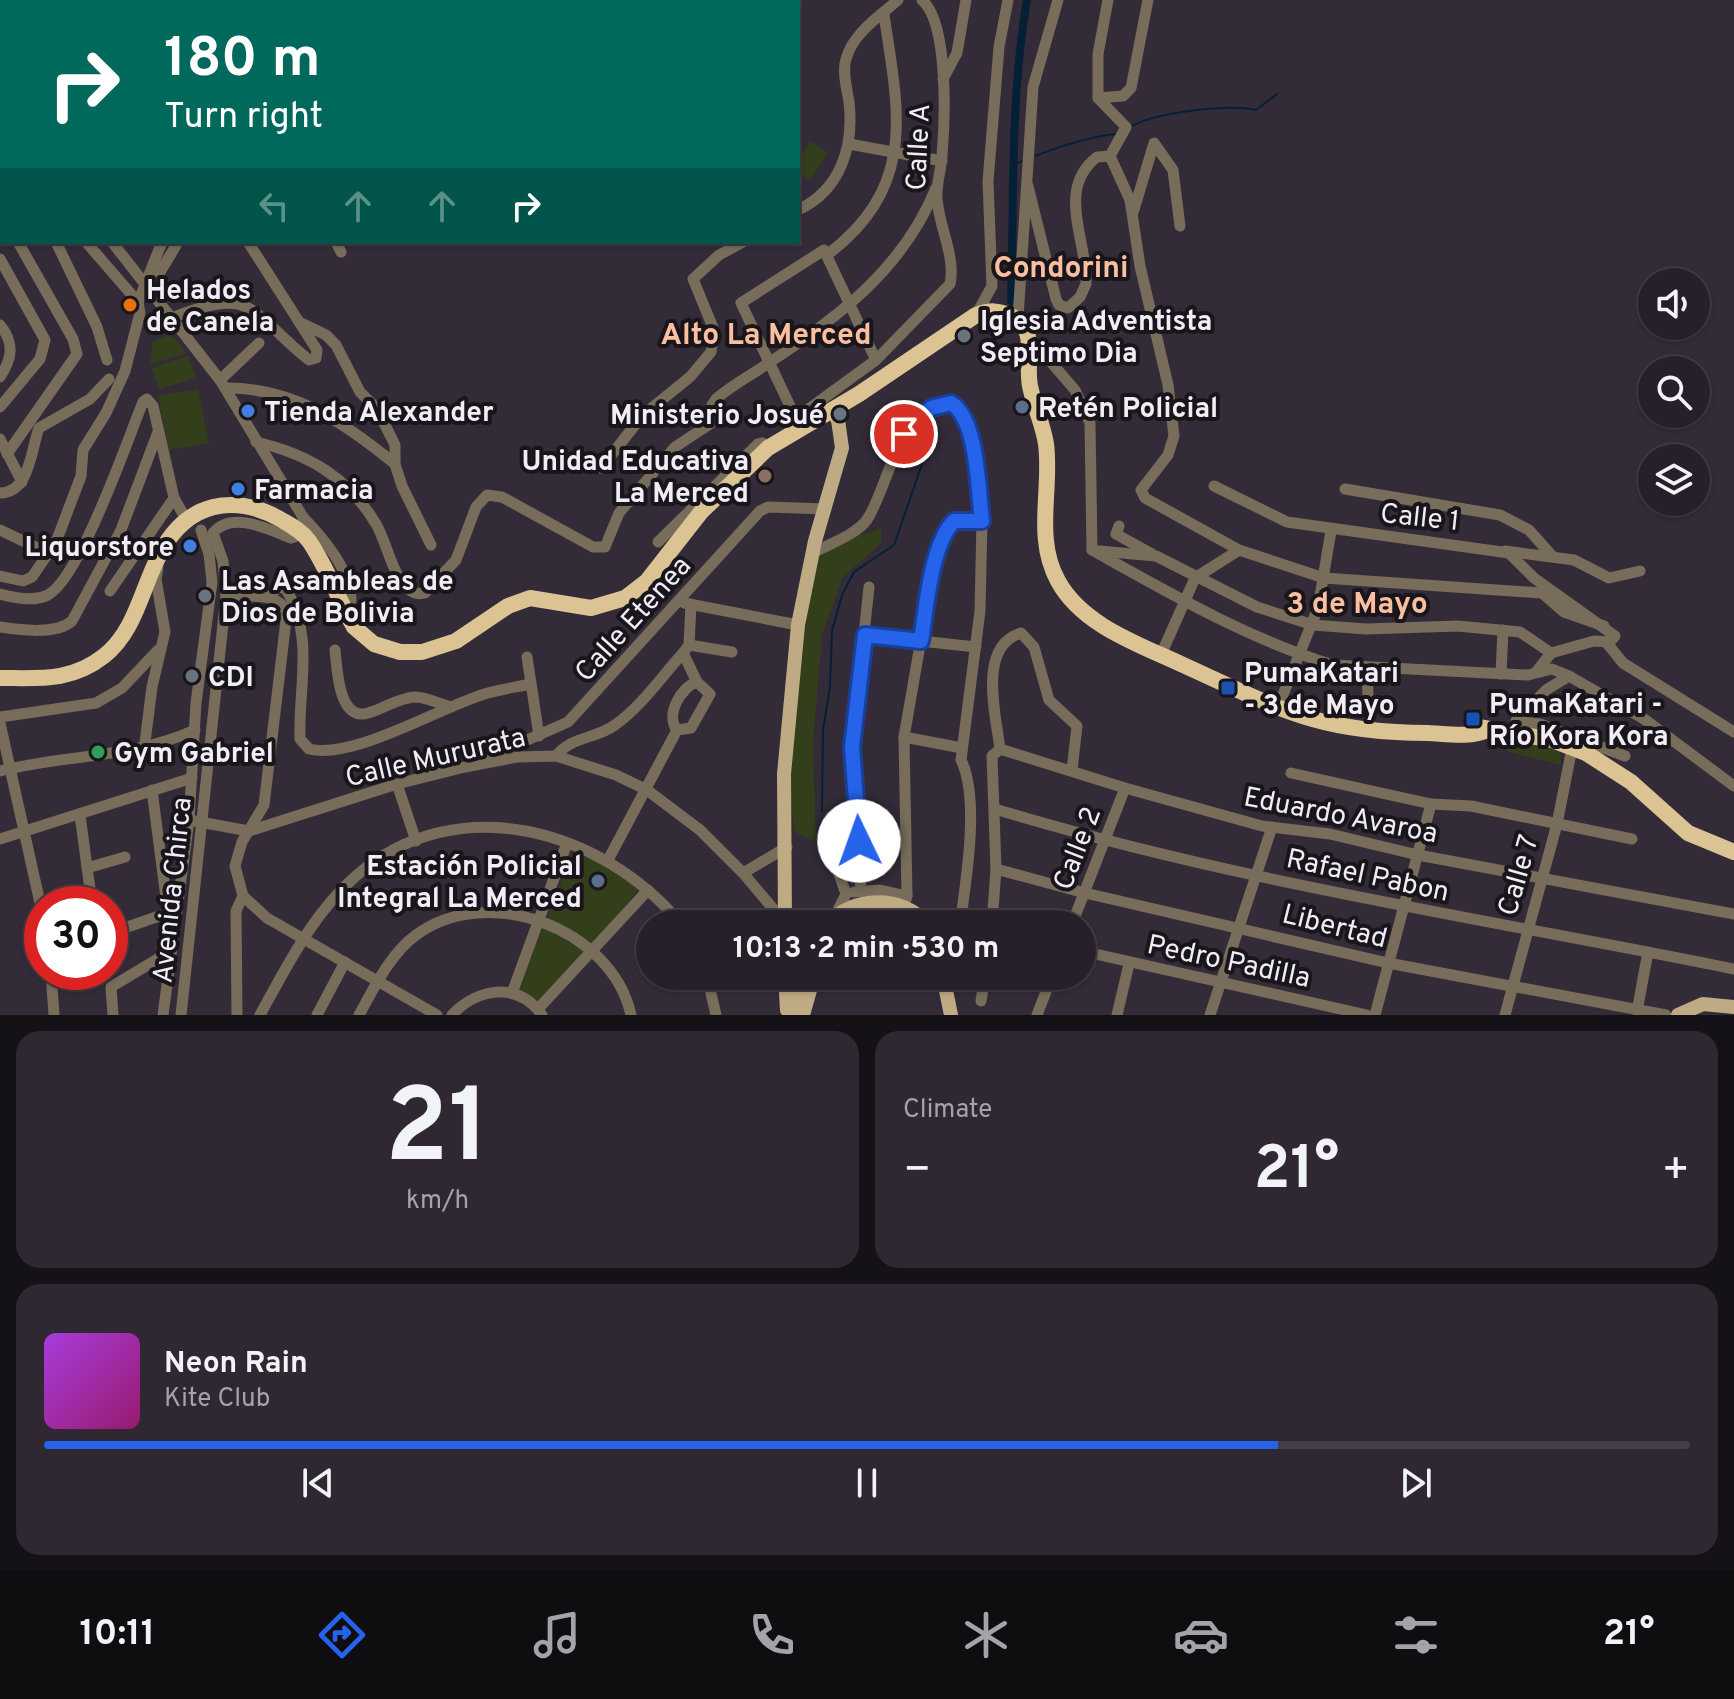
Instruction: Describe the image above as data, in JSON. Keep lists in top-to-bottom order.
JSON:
{
  "streets": {
    "street": [
      "Calle A",
      "Calle 1",
      "Calle Etenea",
      "Calle Mururata",
      "Eduardo Avaroa",
      "Calle 2",
      "Rafael Pabon",
      "Calle 7",
      "Avenida Chirca",
      "Libertad",
      "Pedro Padilla"
    ]
  },
  "crossings": [
    ["Calle Etenea", "Calle Mururata"],
    ["Calle Mururata", "Avenida Chirca"],
    ["Eduardo Avaroa", "Calle 2"],
    ["Eduardo Avaroa", "Calle 7"],
    ["Calle 2", "Rafael Pabon"],
    ["Calle 2", "Libertad"],
    ["Rafael Pabon", "Calle 7"],
    ["Calle 7", "Libertad"]
  ],
  "districts": ["Condorini", "Alto La Merced", "3 de Mayo"],
  "places": {
    "other": [
      "Helados de Canela",
      "Iglesia Adventista Septimo Dia",
      "Retén Policial",
      "Tienda Alexander",
      "Ministerio Josué",
      "Unidad Educativa La Merced",
      "Farmacia",
      "Liquorstore",
      "Las Asambleas de Dios de Bolivia",
      "CDI",
      "Gym Gabriel",
      "Estación Policial Integral La Merced"
    ],
    "transit": ["PumaKatari - 3 de Mayo", "PumaKatari - Río Kora Kora"]
  },
  "page": {
    "turn": ["180 m", "Turn right"],
    "limit": "30",
    "trip": "10:13 · 2 min · 530 m",
    "tile": [
      ["21", "km/h"],
      "Climate"
    ],
    "heat": ["−", "21°", "+"],
    "song": ["Neon Rain", "Kite Club"],
    "tabs": ["10:11", "21°"]
  }
}
